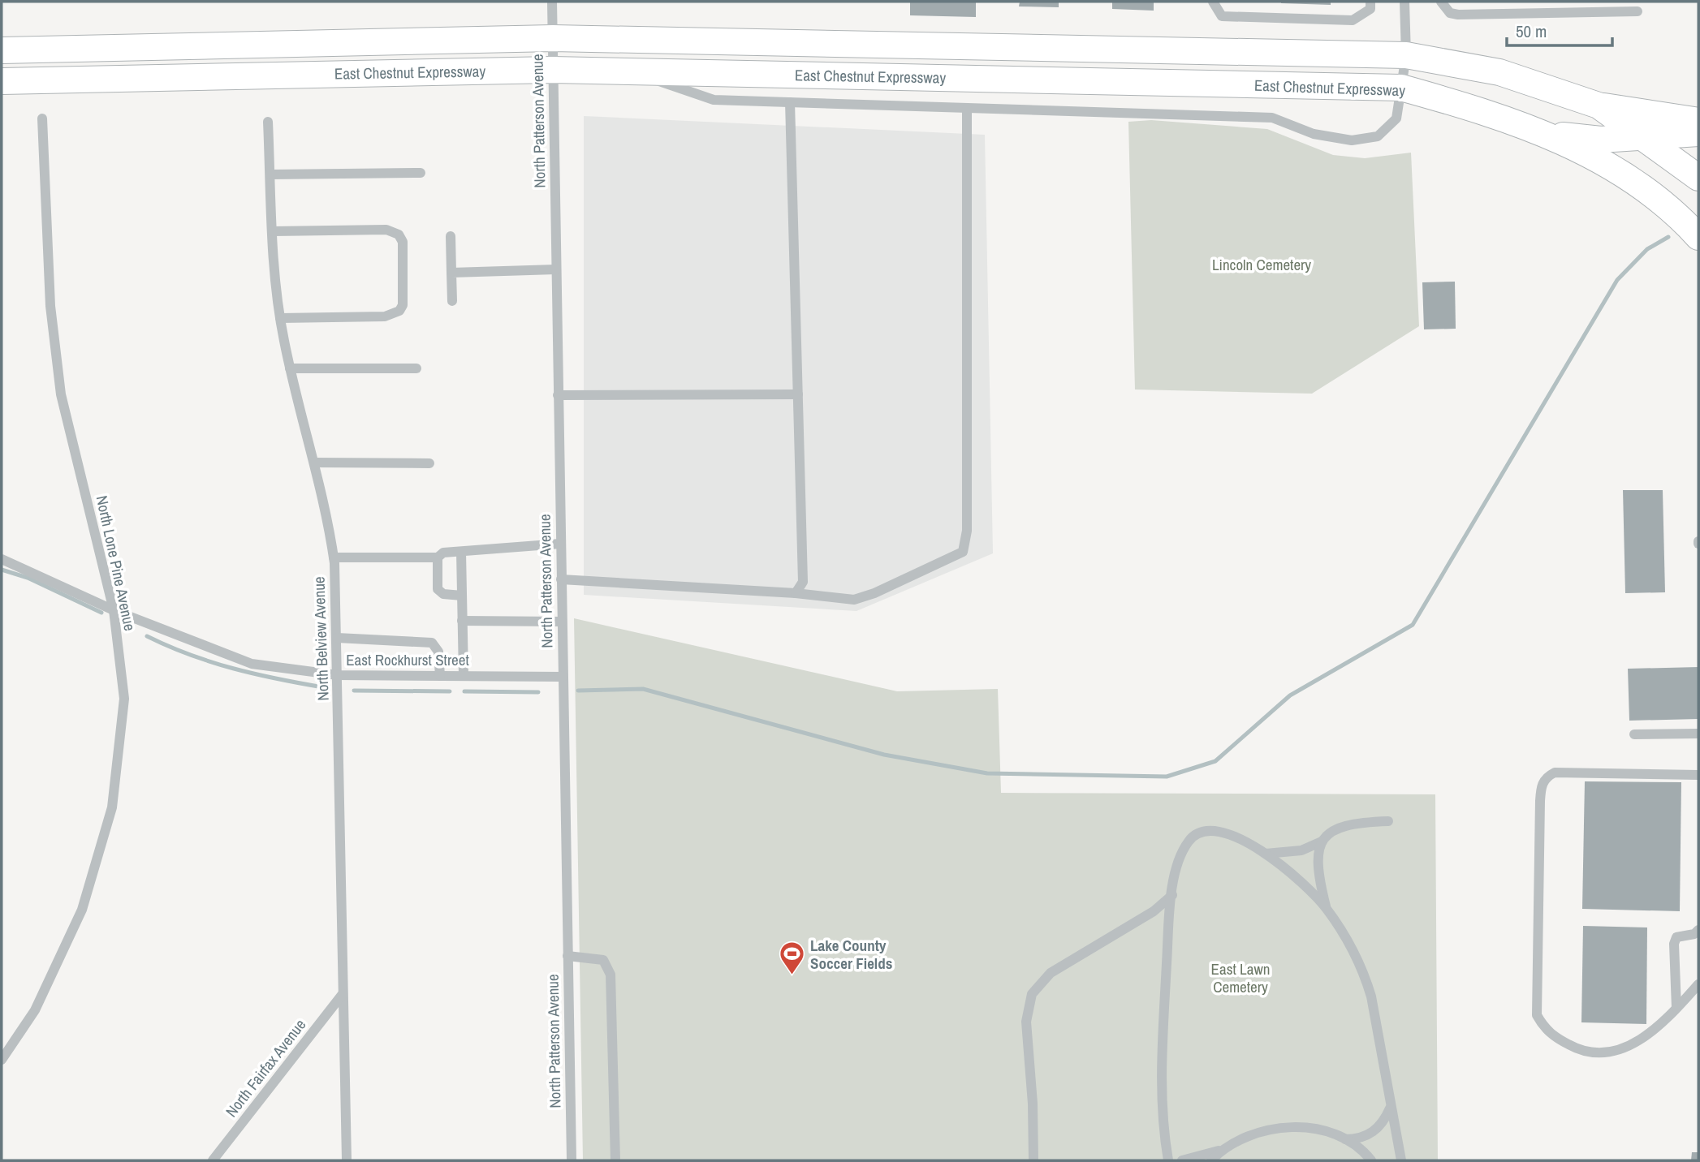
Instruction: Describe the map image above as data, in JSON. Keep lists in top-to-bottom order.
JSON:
{
  "streets": {
    "main road": ["East Chestnut Expressway"],
    "street": [
      "North Patterson Avenue",
      "North Lone Pine Avenue",
      "North Belview Avenue",
      "East Rockhurst Street",
      "North Fairfax Avenue"
    ]
  },
  "crossings": [
    ["East Chestnut Expressway", "North Patterson Avenue"],
    ["North Patterson Avenue", "East Rockhurst Street"],
    ["North Lone Pine Avenue", "East Rockhurst Street"],
    ["North Belview Avenue", "East Rockhurst Street"],
    ["North Belview Avenue", "North Fairfax Avenue"]
  ],
  "parks": ["Lincoln Cemetery", "East Lawn Cemetery"],
  "places": {
    "sports": ["Lake County Soccer Fields"]
  },
  "scale_bar": "50 m"
}
